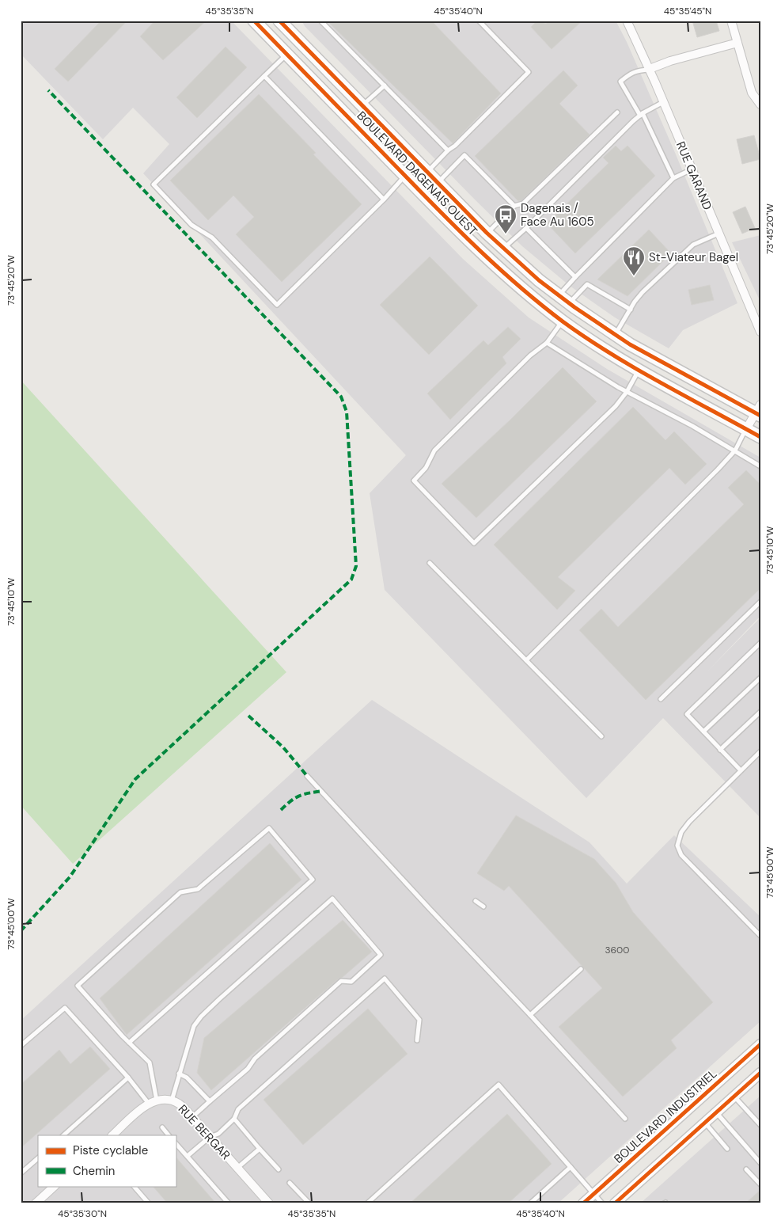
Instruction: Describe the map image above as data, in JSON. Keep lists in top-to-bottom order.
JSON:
{
  "streets": {
    "main road": ["BOULEVARD DAGENAIS OUEST"],
    "street": ["RUE GARAND", "BOULEVARD INDUSTRIEL", "RUE BERGAR"]
  },
  "places": {
    "bus stop": ["Dagenais / Face Au 1605"],
    "restaurant": ["St-Viateur Bagel"]
  },
  "house_numbers": ["3600"],
  "legend": ["Piste cyclable", "Chemin"],
  "coordinates": [
    "45°35'35\"N",
    "45°35'40\"N",
    "45°35'45\"N",
    "73°45'20\"W",
    "73°45'10\"W",
    "73°45'00\"W",
    "45°35'30\"N"
  ]
}
